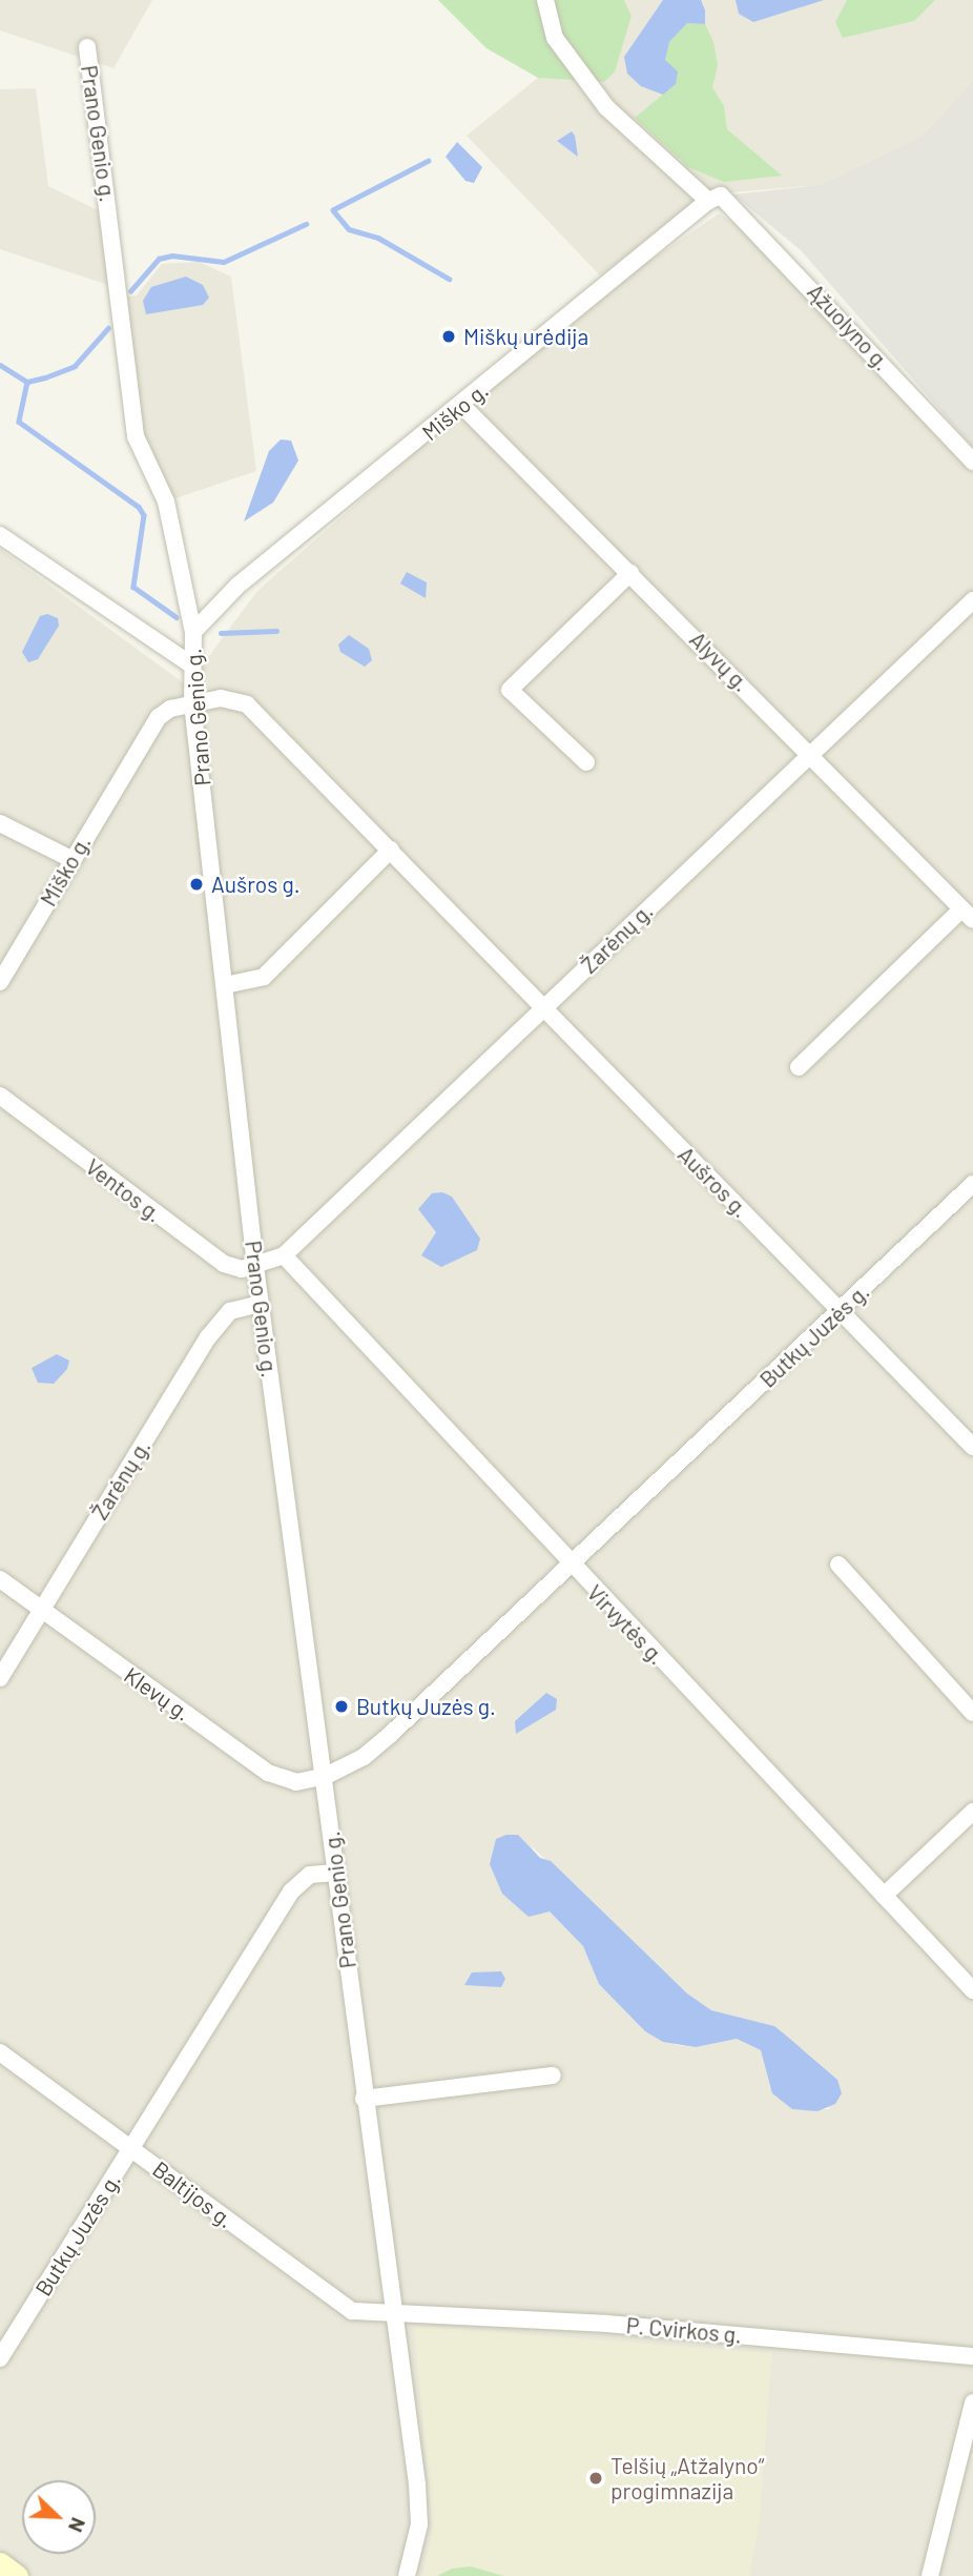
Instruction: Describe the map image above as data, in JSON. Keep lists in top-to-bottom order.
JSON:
{
  "streets": {
    "street": [
      "Prano Genio g.",
      "Ąžuolyno g.",
      "Miško g.",
      "Alyvų g.",
      "Žarėnų g.",
      "Aušros g.",
      "Ventos g.",
      "Butkų Juzės g.",
      "Virvytės g.",
      "Klevų g.",
      "Baltijos g.",
      "P. Cvirkos g."
    ]
  },
  "crossings": [
    ["Prano Genio g.", "Miško g."],
    ["Prano Genio g.", "Žarėnų g."],
    ["Prano Genio g.", "Aušros g."],
    ["Prano Genio g.", "Ventos g."],
    ["Prano Genio g.", "Butkų Juzės g."],
    ["Prano Genio g.", "Klevų g."],
    ["Prano Genio g.", "Baltijos g."],
    ["Prano Genio g.", "P. Cvirkos g."],
    ["Ąžuolyno g.", "Miško g."],
    ["Miško g.", "Alyvų g."],
    ["Miško g.", "Aušros g."],
    ["Alyvų g.", "Žarėnų g."],
    ["Žarėnų g.", "Aušros g."],
    ["Žarėnų g.", "Ventos g."],
    ["Žarėnų g.", "Virvytės g."],
    ["Žarėnų g.", "Klevų g."],
    ["Aušros g.", "Butkų Juzės g."],
    ["Butkų Juzės g.", "Virvytės g."],
    ["Butkų Juzės g.", "Klevų g."],
    ["Butkų Juzės g.", "Baltijos g."],
    ["Baltijos g.", "P. Cvirkos g."]
  ],
  "places": [
    "Miškų urėdija",
    "Aušros g.",
    "Butkų Juzės g.",
    "Telšių „Atžalyno“ progimnazija"
  ],
  "north": "bottom right"
}
